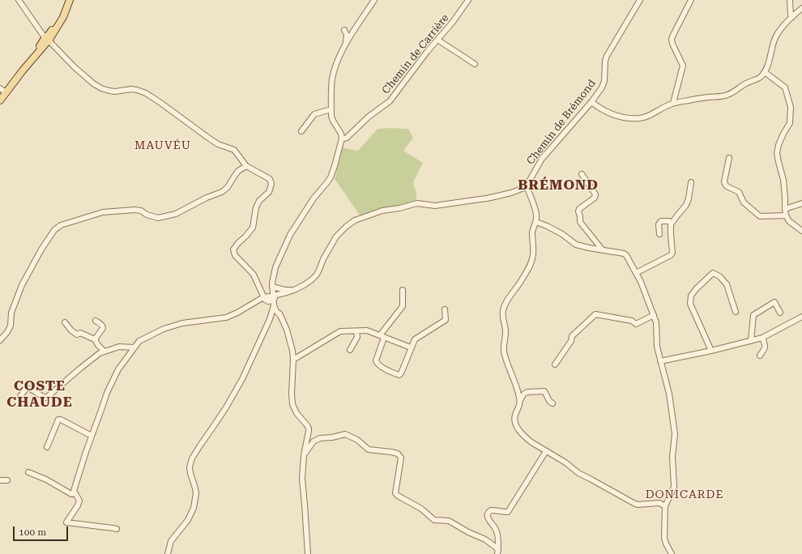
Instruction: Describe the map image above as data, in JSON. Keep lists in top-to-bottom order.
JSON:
{
  "streets": {
    "street": ["Chemin de Carrière", "Chemin de Brémond"]
  },
  "districts": [
    "MAUVÉU",
    "BRÉMOND",
    "COSTE CHAUDE",
    "DONICARDE"
  ],
  "scale_bar": "100 m"
}
